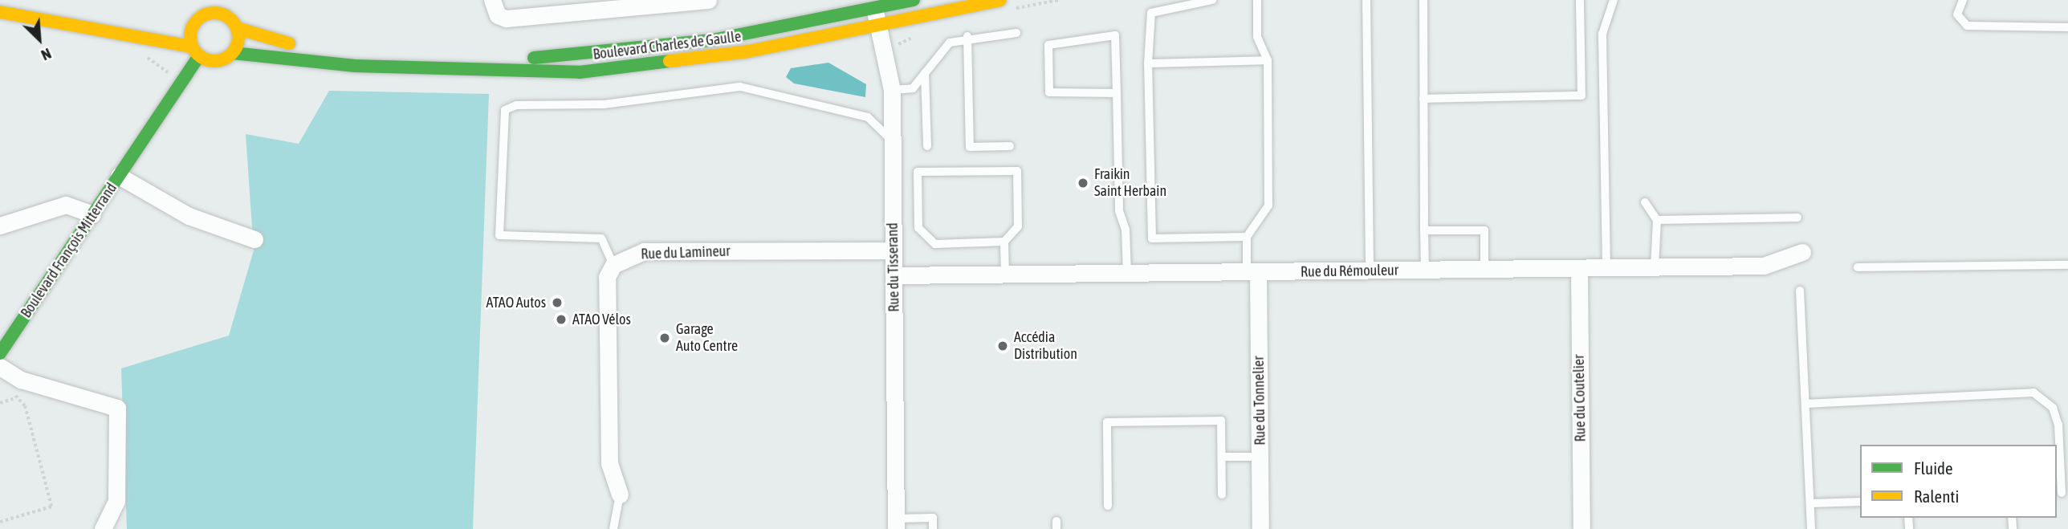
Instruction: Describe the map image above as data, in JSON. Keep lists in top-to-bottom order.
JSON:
{
  "streets": {
    "street": [
      "Boulevard Charles de Gaulle",
      "Boulevard François Mitterrand",
      "Rue du Lamineur",
      "Rue du Tisserand",
      "Rue du Rémouleur",
      "Rue du Coutelier",
      "Rue du Tonnelier"
    ]
  },
  "crossings": [
    ["Boulevard Charles de Gaulle", "Boulevard François Mitterrand"],
    ["Boulevard Charles de Gaulle", "Rue du Tisserand"],
    ["Rue du Lamineur", "Rue du Tisserand"],
    ["Rue du Tisserand", "Rue du Rémouleur"],
    ["Rue du Rémouleur", "Rue du Coutelier"],
    ["Rue du Rémouleur", "Rue du Tonnelier"]
  ],
  "places": [
    "Fraikin Saint Herbain",
    "ATAO Autos",
    "ATAO Vélos",
    "Garage Auto Centre",
    "Accédia Distribution"
  ],
  "legend": ["Fluide", "Ralenti"],
  "north": "bottom right"
}
